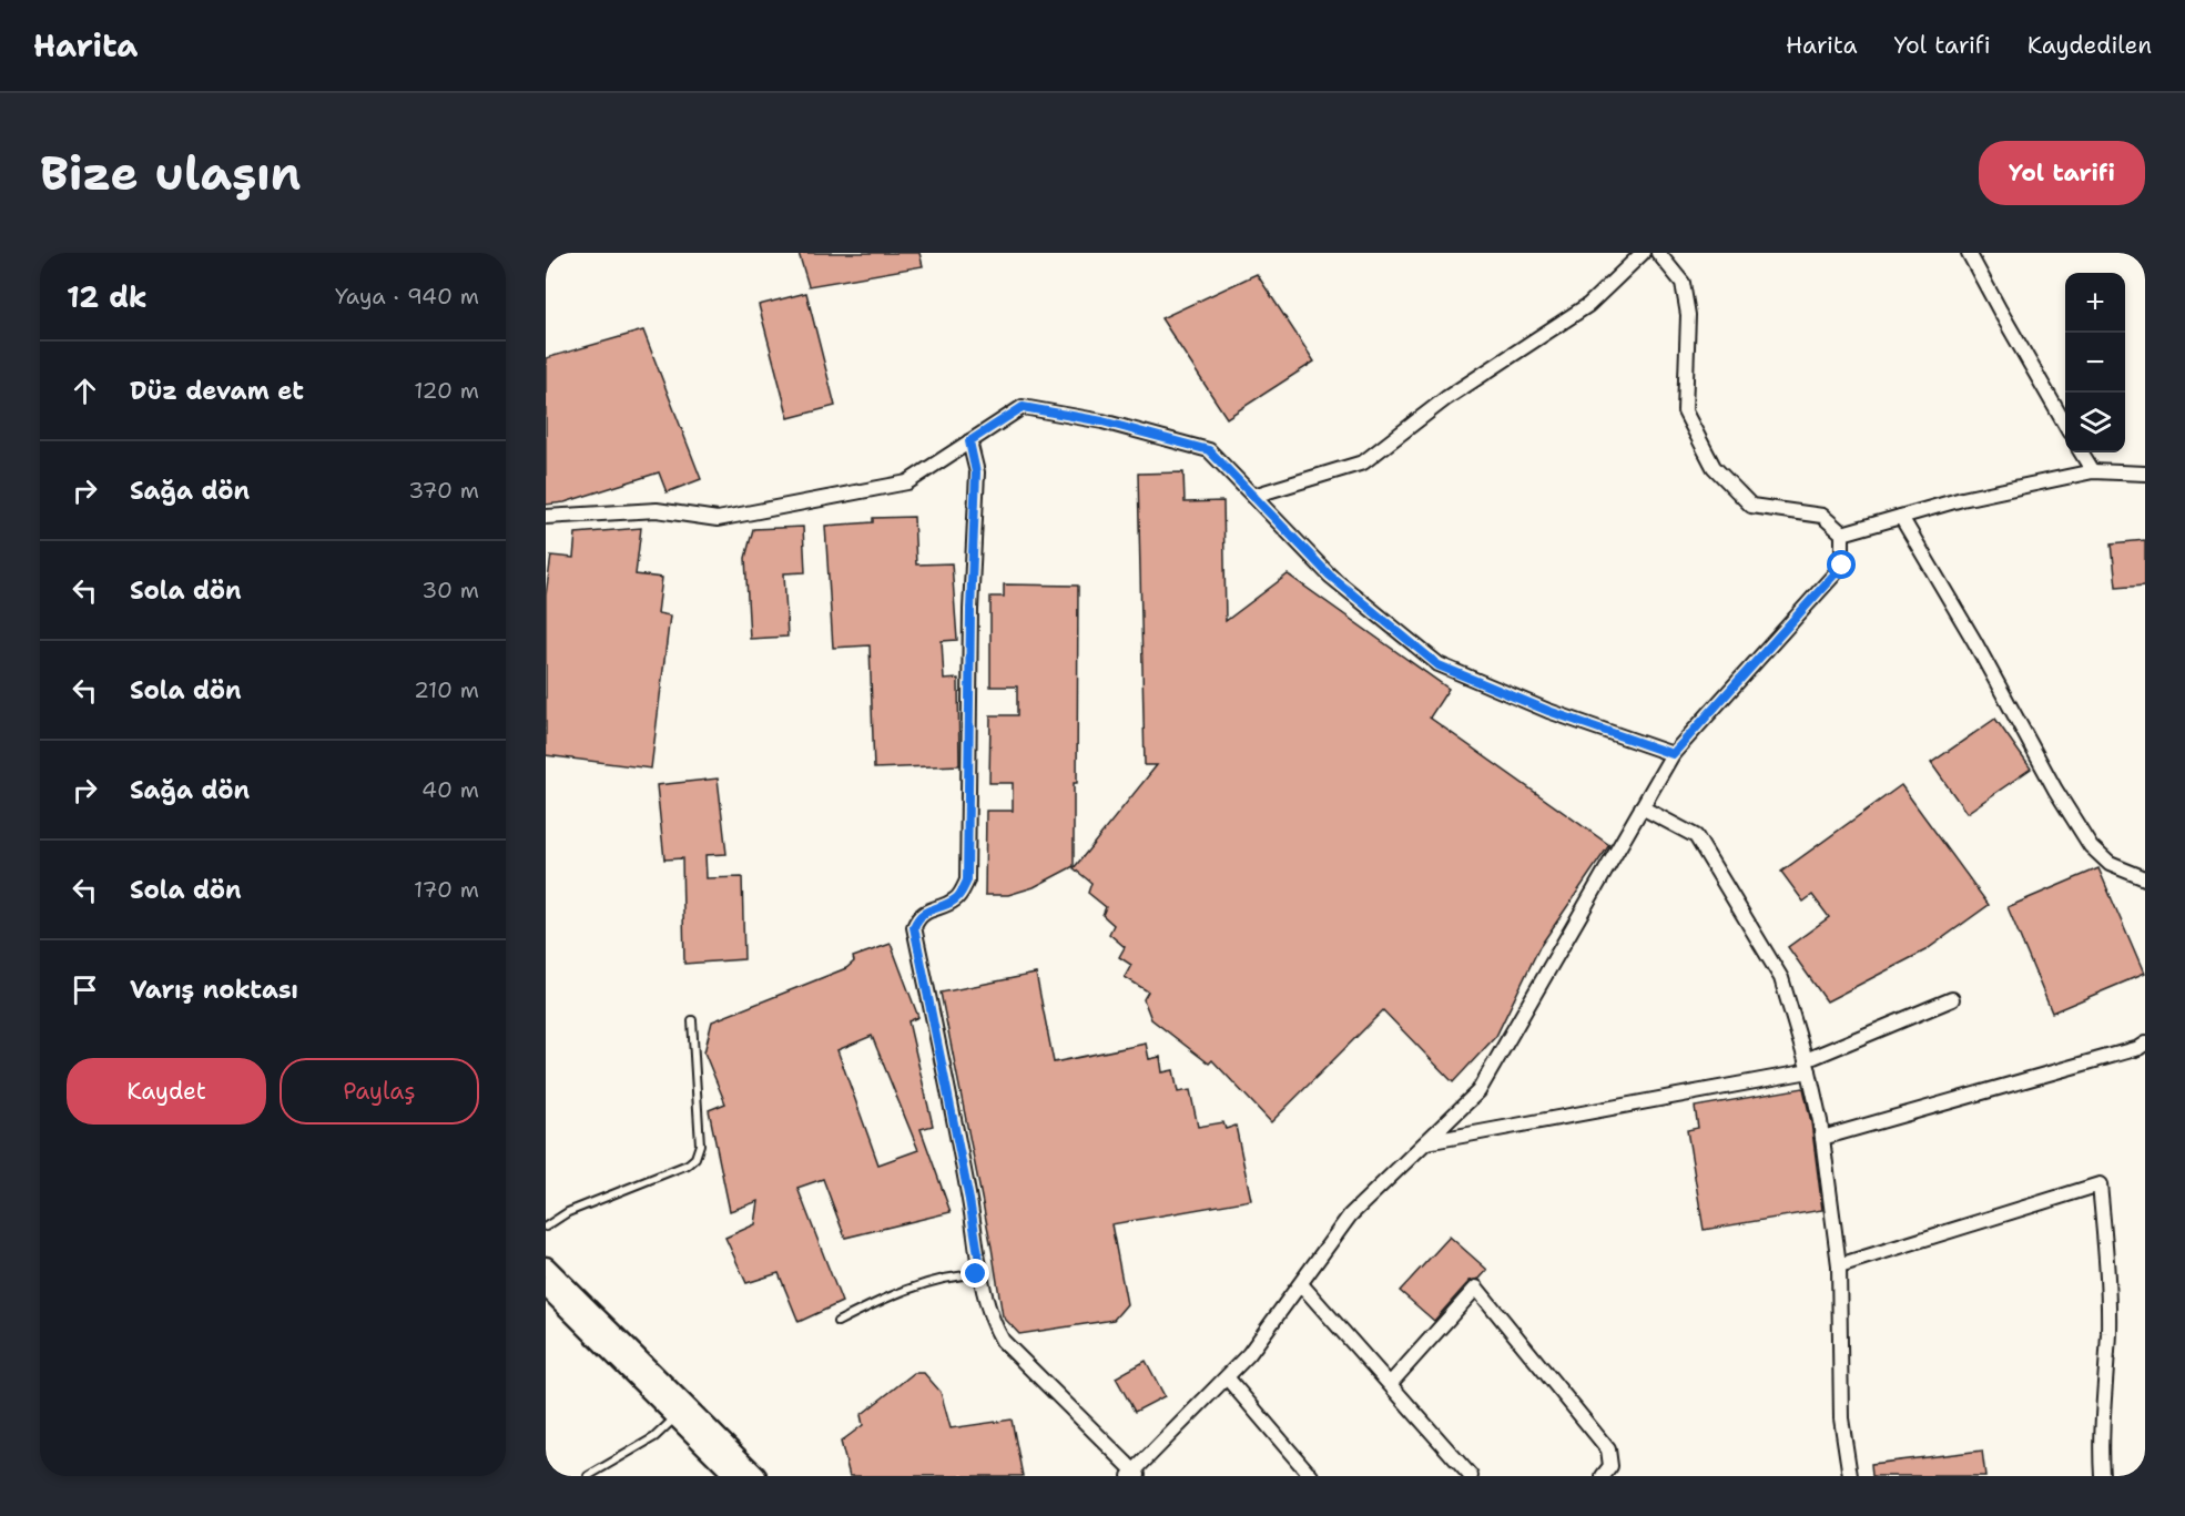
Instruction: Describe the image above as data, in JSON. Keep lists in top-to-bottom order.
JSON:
{
  "page": {
    "header": "Harita",
    "nav": ["Harita", "Yol tarifi", "Kaydedilen"],
    "buttons": [
      "Yol tarifi",
      ["Kaydet", "Paylaş"]
    ],
    "title": "Bize ulaşın",
    "heading": ["12 dk", "Yaya · 940 m"],
    "map_buttons": ["+", "−"],
    "list": [
      ["Düz devam et", "120 m"],
      ["Sağa dön", "370 m"],
      ["Sola dön", "30 m"],
      ["Sola dön", "210 m"],
      ["Sağa dön", "40 m"],
      ["Sola dön", "170 m"],
      "Varış noktası"
    ]
  }
}
